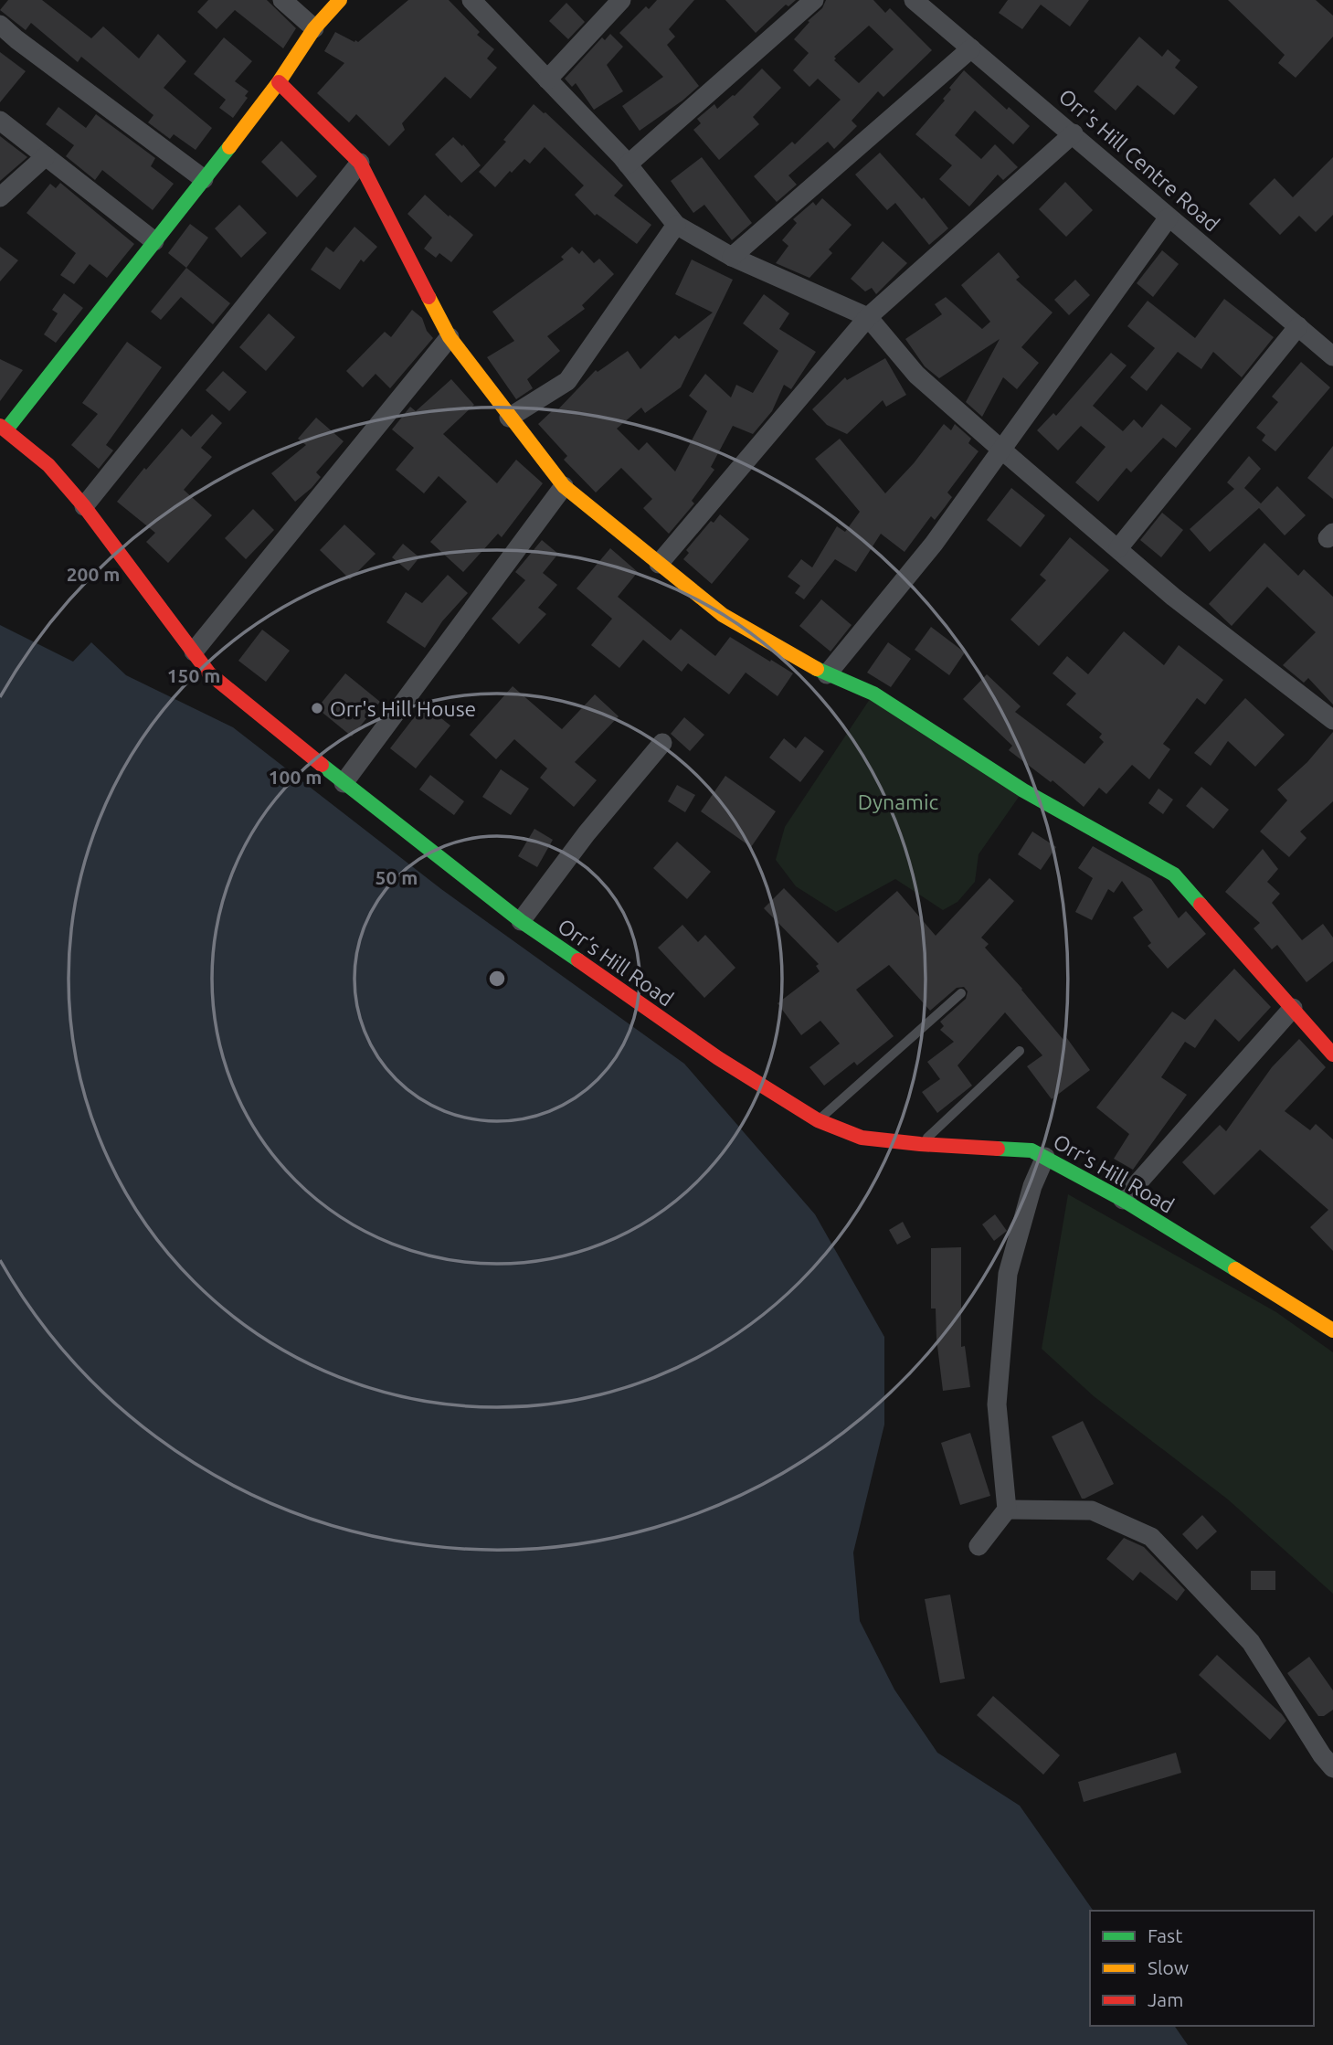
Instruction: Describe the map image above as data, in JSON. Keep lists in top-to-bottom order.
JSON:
{
  "streets": {
    "street": ["Orr's Hill Centre Road", "Orr’s Hill Road"]
  },
  "parks": ["Dynamic"],
  "places": ["Orr's Hill House"],
  "legend": ["Fast", "Slow", "Jam"],
  "rings": [
    "200 m",
    "150 m",
    "100 m",
    "50 m"
  ]
}
